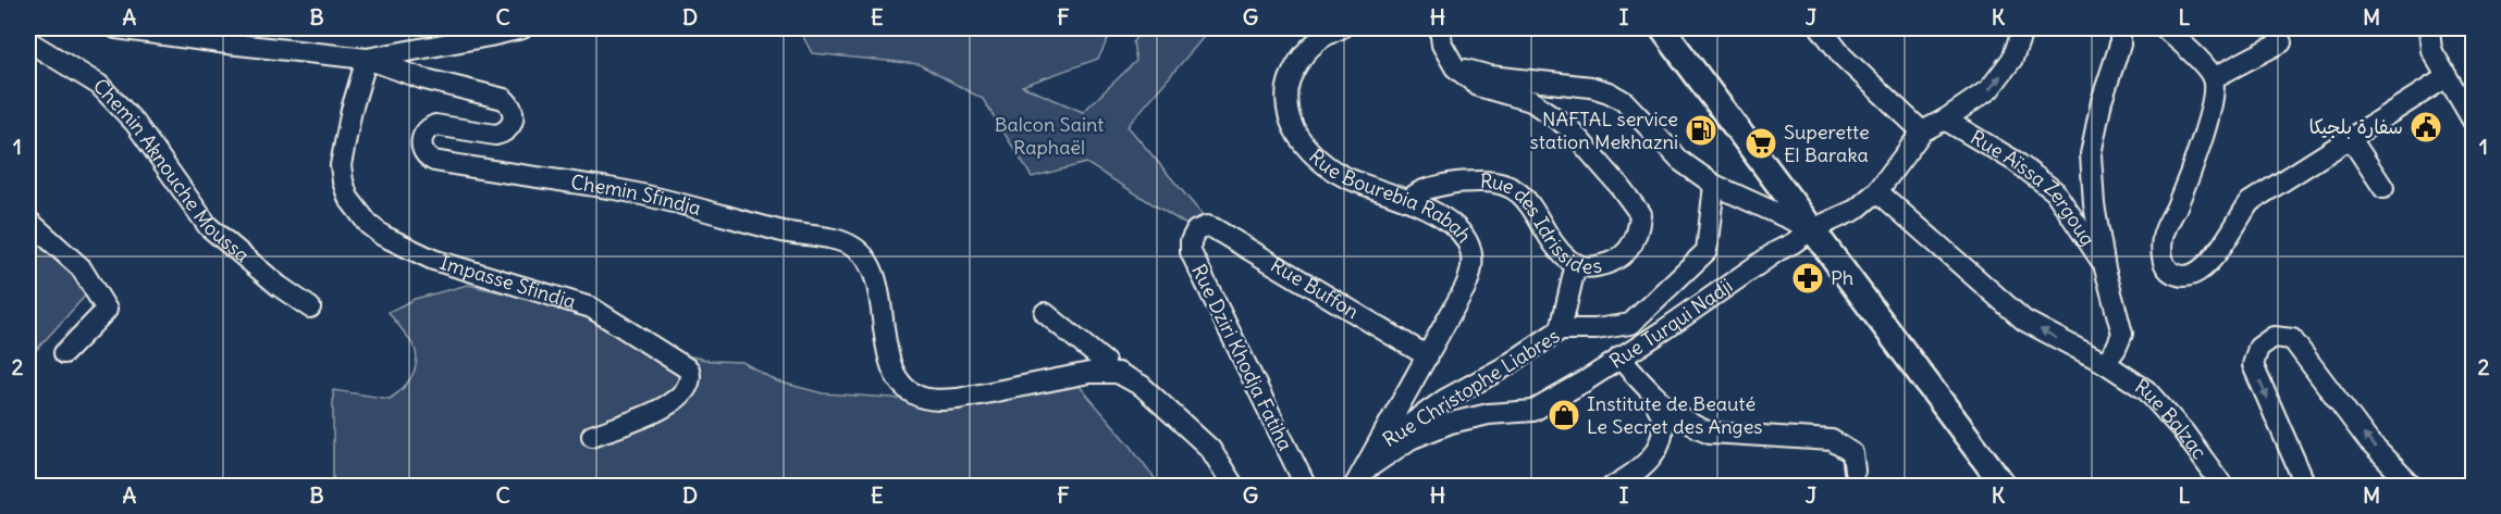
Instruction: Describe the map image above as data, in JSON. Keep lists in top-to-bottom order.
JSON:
{
  "streets": {
    "street": [
      "Chemin Aknouche Moussa",
      "Rue Aïssa Zergoug",
      "Chemin Sfindja",
      "Rue Bourebia Rabah",
      "Rue des Idrissides",
      "Impasse Sfindja",
      "Rue Buffon",
      "Rue Turqui Nadji",
      "Rue Dziri Khodja Fatiha",
      "Rue Christophe Liabres",
      "Rue Balzac"
    ]
  },
  "crossings": [
    ["Rue Aïssa Zergoug", "Rue Turqui Nadji"],
    ["Chemin Sfindja", "Impasse Sfindja"],
    ["Rue Bourebia Rabah", "Rue des Idrissides"],
    ["Rue Bourebia Rabah", "Rue Buffon"],
    ["Rue Bourebia Rabah", "Rue Turqui Nadji"],
    ["Rue Bourebia Rabah", "Rue Christophe Liabres"],
    ["Rue Buffon", "Rue Dziri Khodja Fatiha"],
    ["Rue Turqui Nadji", "Rue Balzac"]
  ],
  "one_way": ["Rue Balzac"],
  "parks": ["Balcon Saint Raphaël"],
  "places": {
    "public building": ["سفارة بلجيكا"],
    "fuel station": ["NAFTAL service station Mekhazni"],
    "supermarket": ["Superette El Baraka"],
    "pharmacy": ["Ph"],
    "shop": ["Institute de Beauté Le Secret des Anges"]
  },
  "grid": {
    "columns": [
      "A",
      "B",
      "C",
      "D",
      "E",
      "F",
      "G",
      "H",
      "I",
      "J",
      "K",
      "L",
      "M"
    ],
    "rows": ["1", "2"]
  }
}
